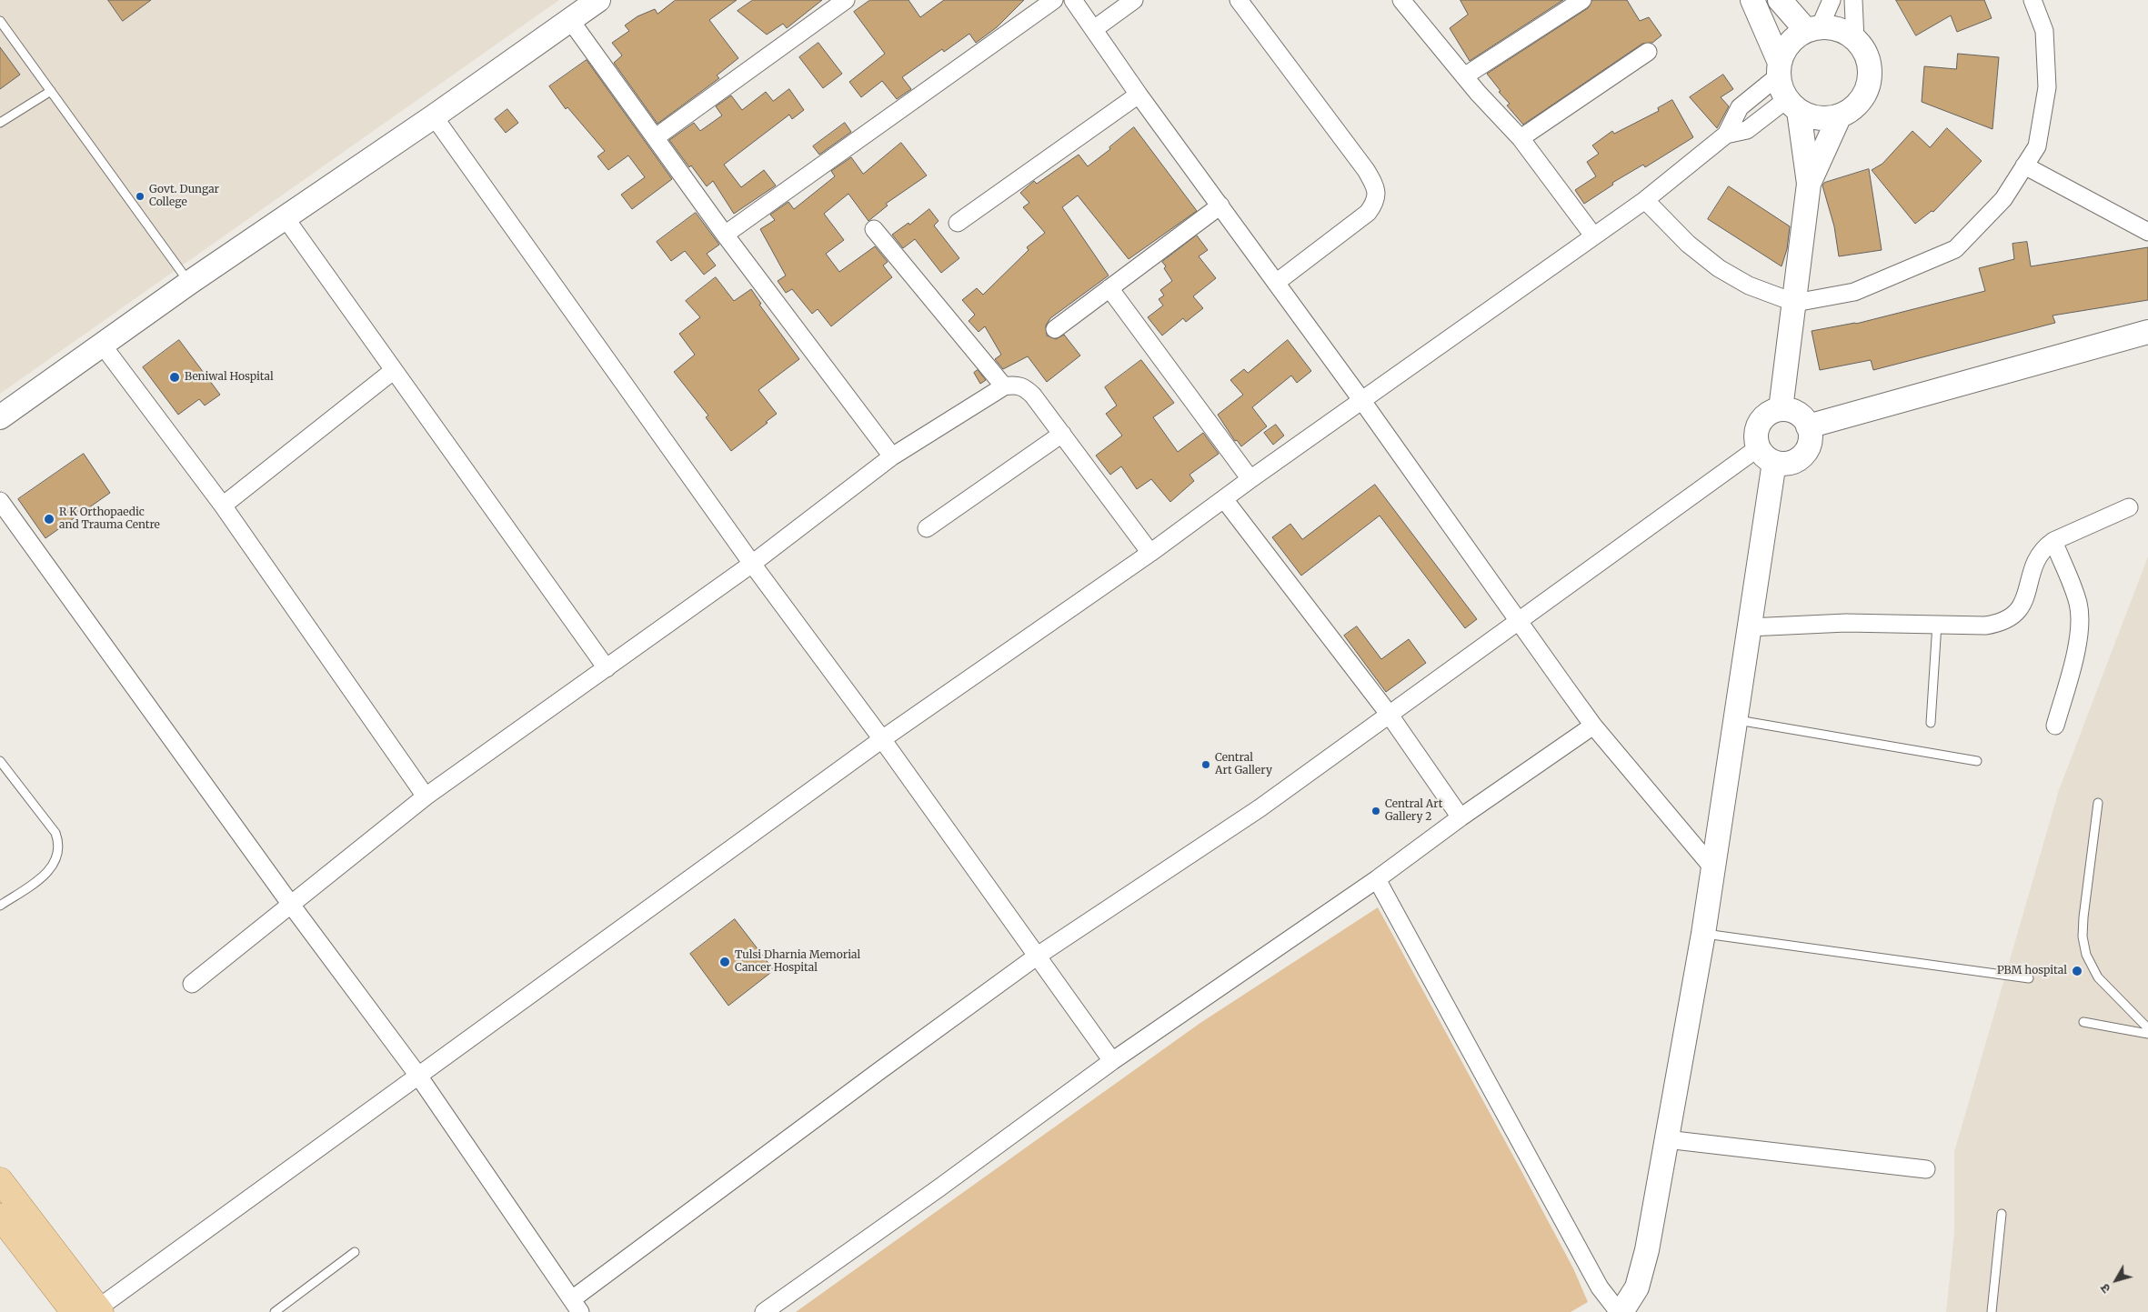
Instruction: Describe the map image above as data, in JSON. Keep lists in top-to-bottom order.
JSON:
{
  "places": [
    "Govt. Dungar College",
    "Beniwal Hospital",
    "R K Orthopaedic and Trauma Centre",
    "Central Art Gallery",
    "Central Art Gallery 2",
    "Tulsi Dharnia Memorial Cancer Hospital",
    "PBM hospital"
  ],
  "north": "bottom left"
}
